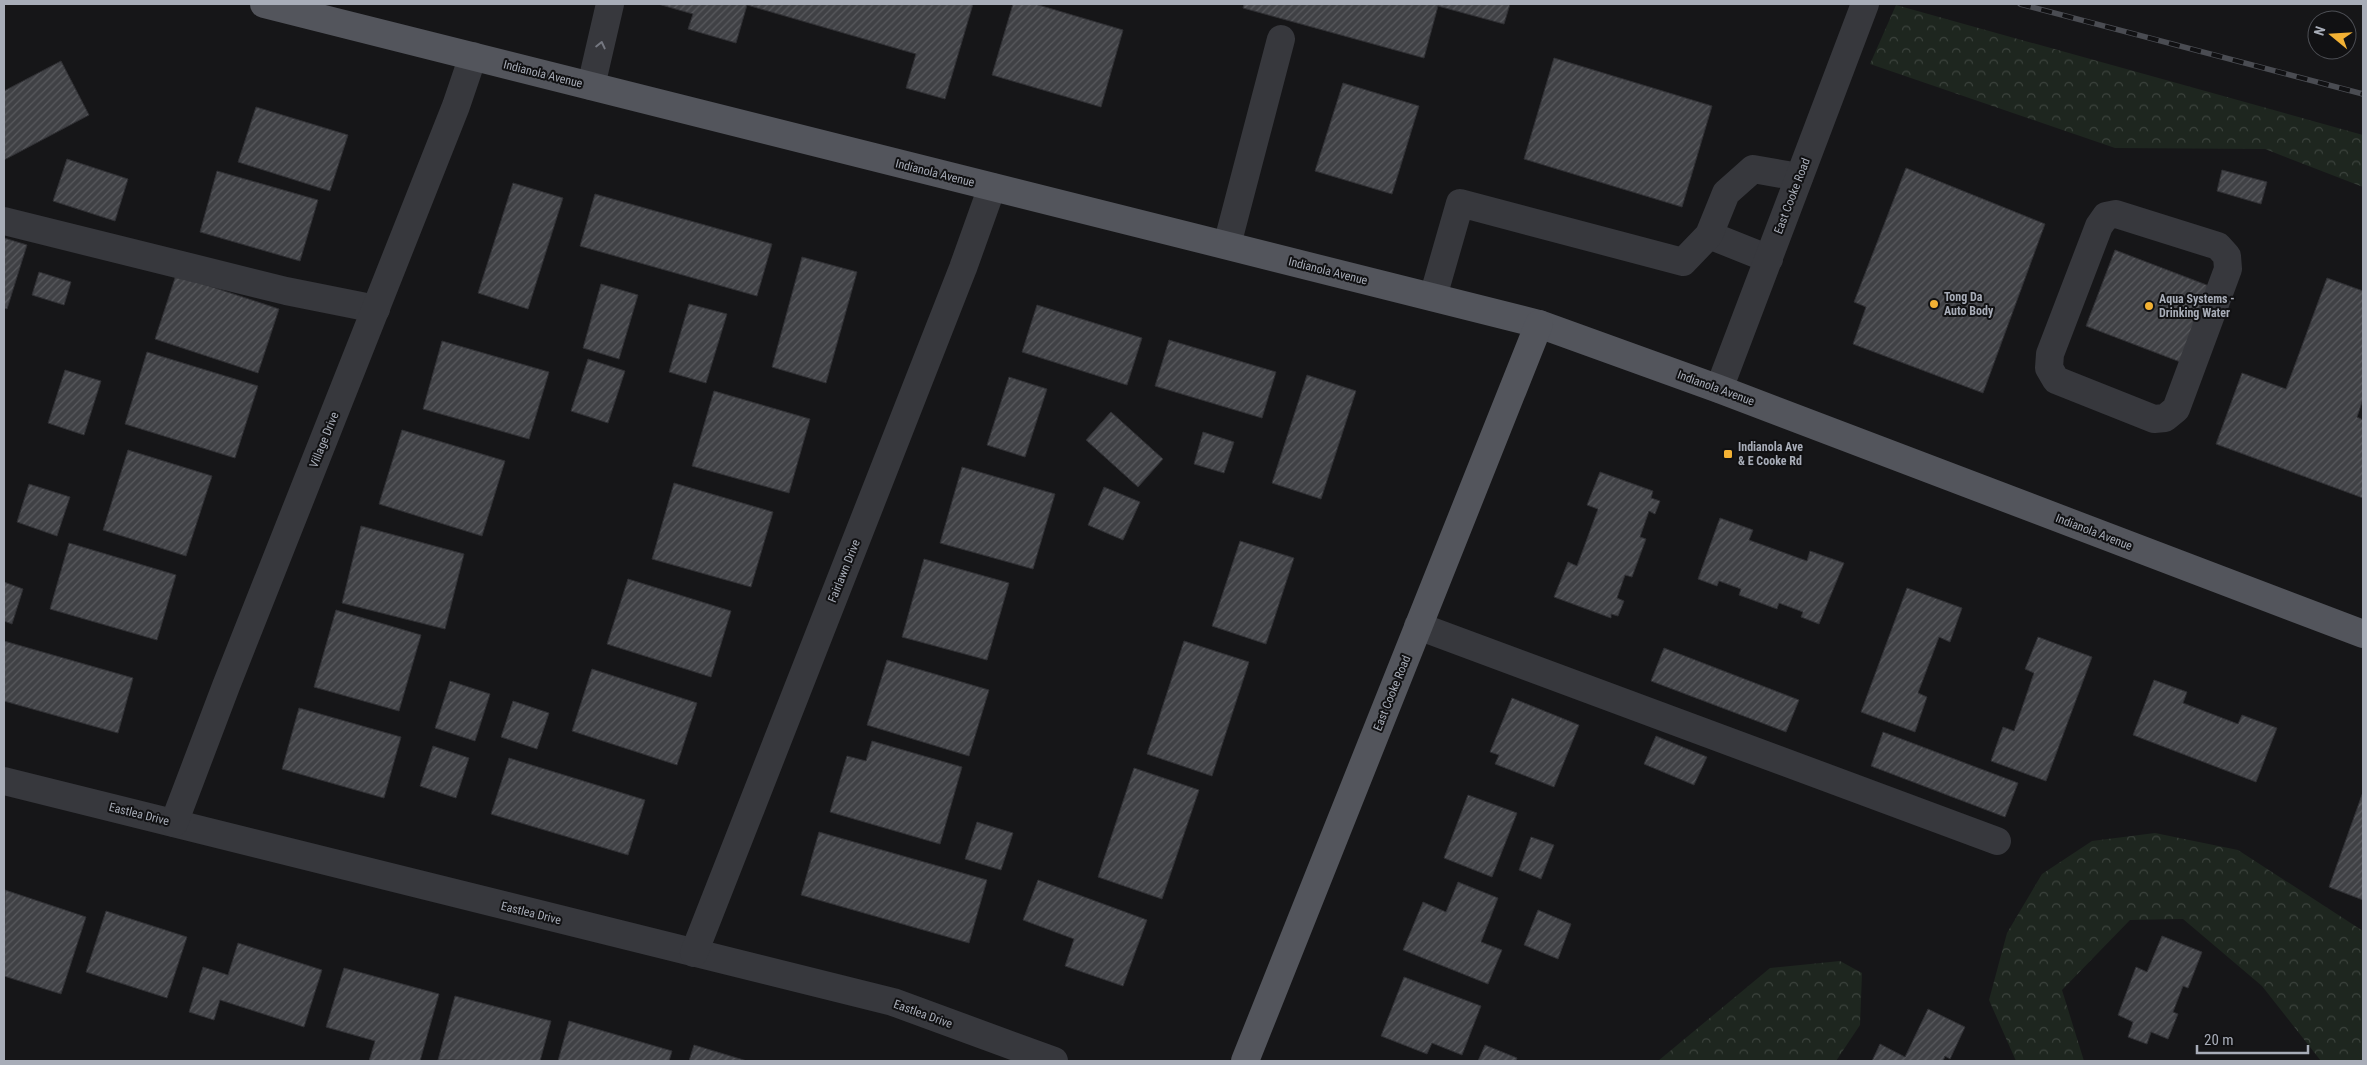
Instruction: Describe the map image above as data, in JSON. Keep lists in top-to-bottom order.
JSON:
{
  "streets": {
    "main road": ["Indianola Avenue", "East Cooke Road"],
    "street": ["Village Drive", "Fairlawn Drive", "Eastlea Drive"]
  },
  "crossings": [
    ["Indianola Avenue", "East Cooke Road"],
    ["Indianola Avenue", "Village Drive"],
    ["Indianola Avenue", "Fairlawn Drive"],
    ["Village Drive", "Eastlea Drive"],
    ["Fairlawn Drive", "Eastlea Drive"]
  ],
  "places": {
    "other": ["Tong Da Auto Body", "Aqua Systems - Drinking Water"],
    "transit": ["Indianola Ave & E Cooke Rd"]
  },
  "scale_bar": "20 m",
  "north": "left"
}
